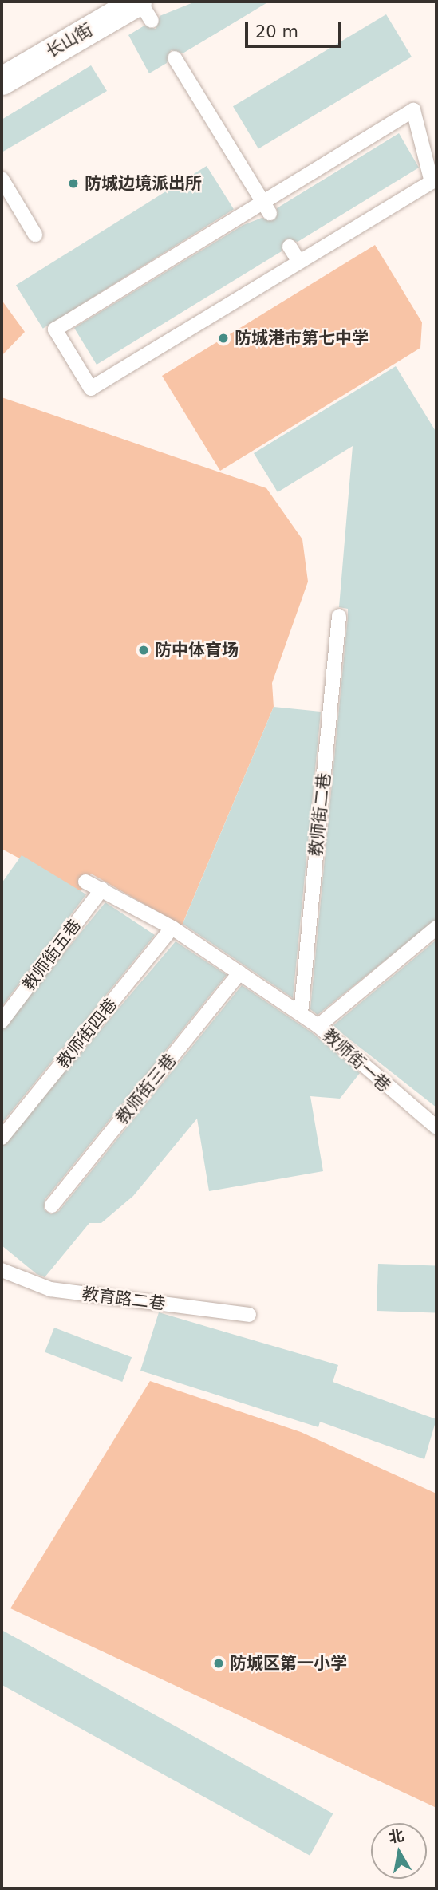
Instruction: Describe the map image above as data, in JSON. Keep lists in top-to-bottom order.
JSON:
{
  "streets": {
    "street": ["长山街"],
    "lane": [
      "教师街二巷",
      "教师街五巷",
      "教师街四巷",
      "教师街一巷",
      "教师街三巷",
      "教育路二巷"
    ]
  },
  "places": [
    "防城边境派出所",
    "防城港市第七中学",
    "防中体育场",
    "防城区第一小学"
  ],
  "scale_bar": "20 m",
  "north": "top"
}
